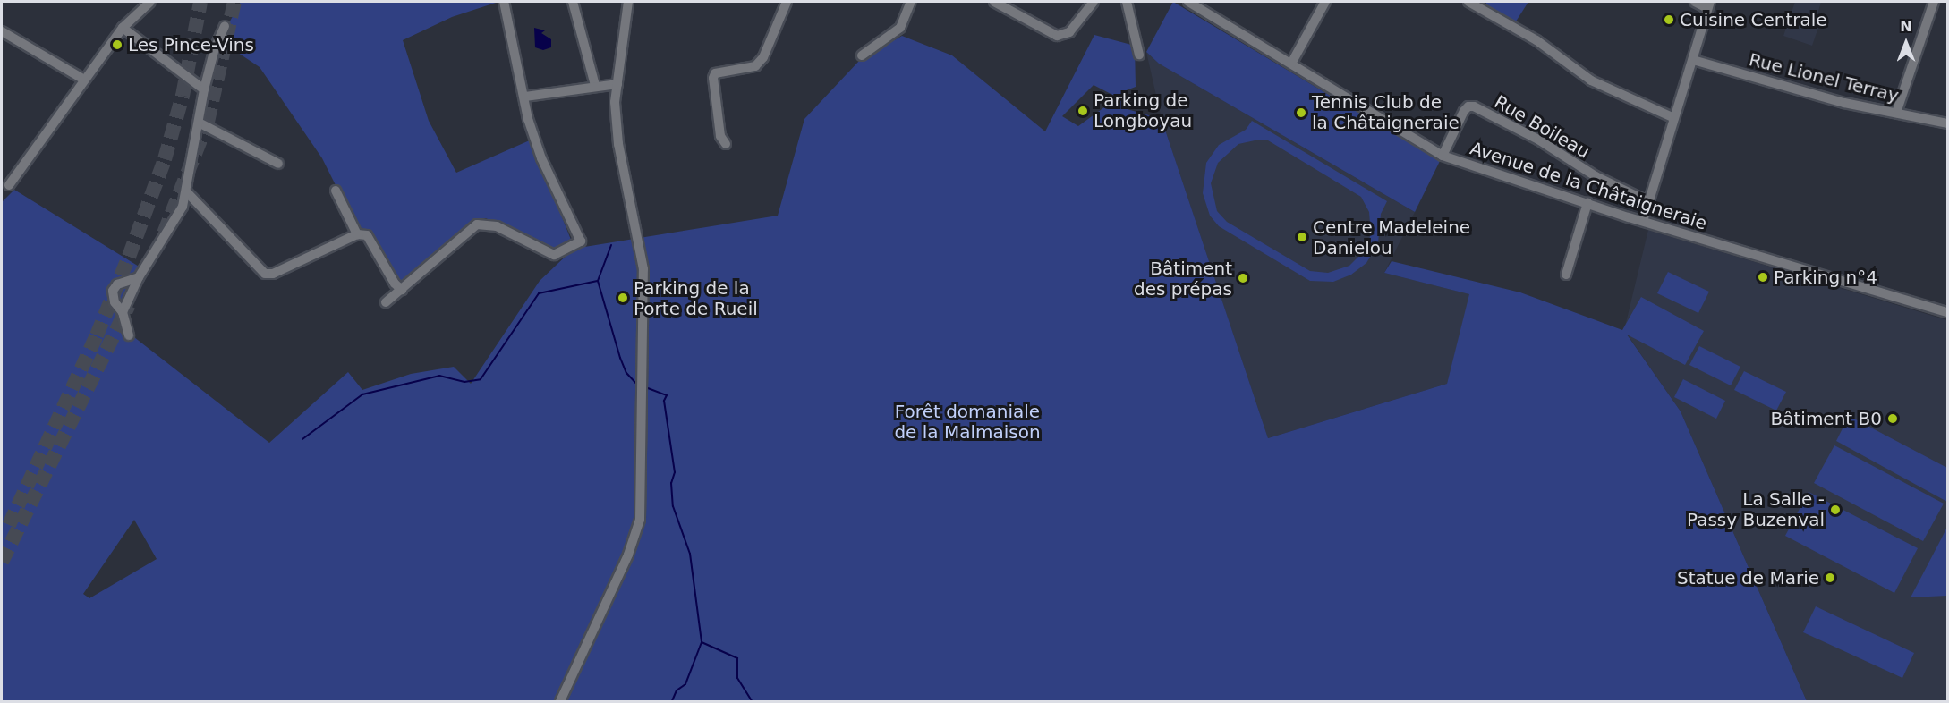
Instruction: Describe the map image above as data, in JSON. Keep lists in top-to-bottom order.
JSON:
{
  "streets": {
    "street": ["Rue Lionel Terray", "Rue Boileau", "Avenue de la Châtaigneraie"]
  },
  "crossings": [
    ["Rue Boileau", "Avenue de la Châtaigneraie"]
  ],
  "parks": ["Forêt domaniale de la Malmaison"],
  "places": [
    "Cuisine Centrale",
    "Les Pince-Vins",
    "Parking de Longboyau",
    "Tennis Club de la Châtaigneraie",
    "Centre Madeleine Danielou",
    "Parking n°4",
    "Bâtiment des prépas",
    "Parking de la Porte de Rueil",
    "Bâtiment B0",
    "La Salle - Passy Buzenval",
    "Statue de Marie"
  ],
  "north": "top"
}
